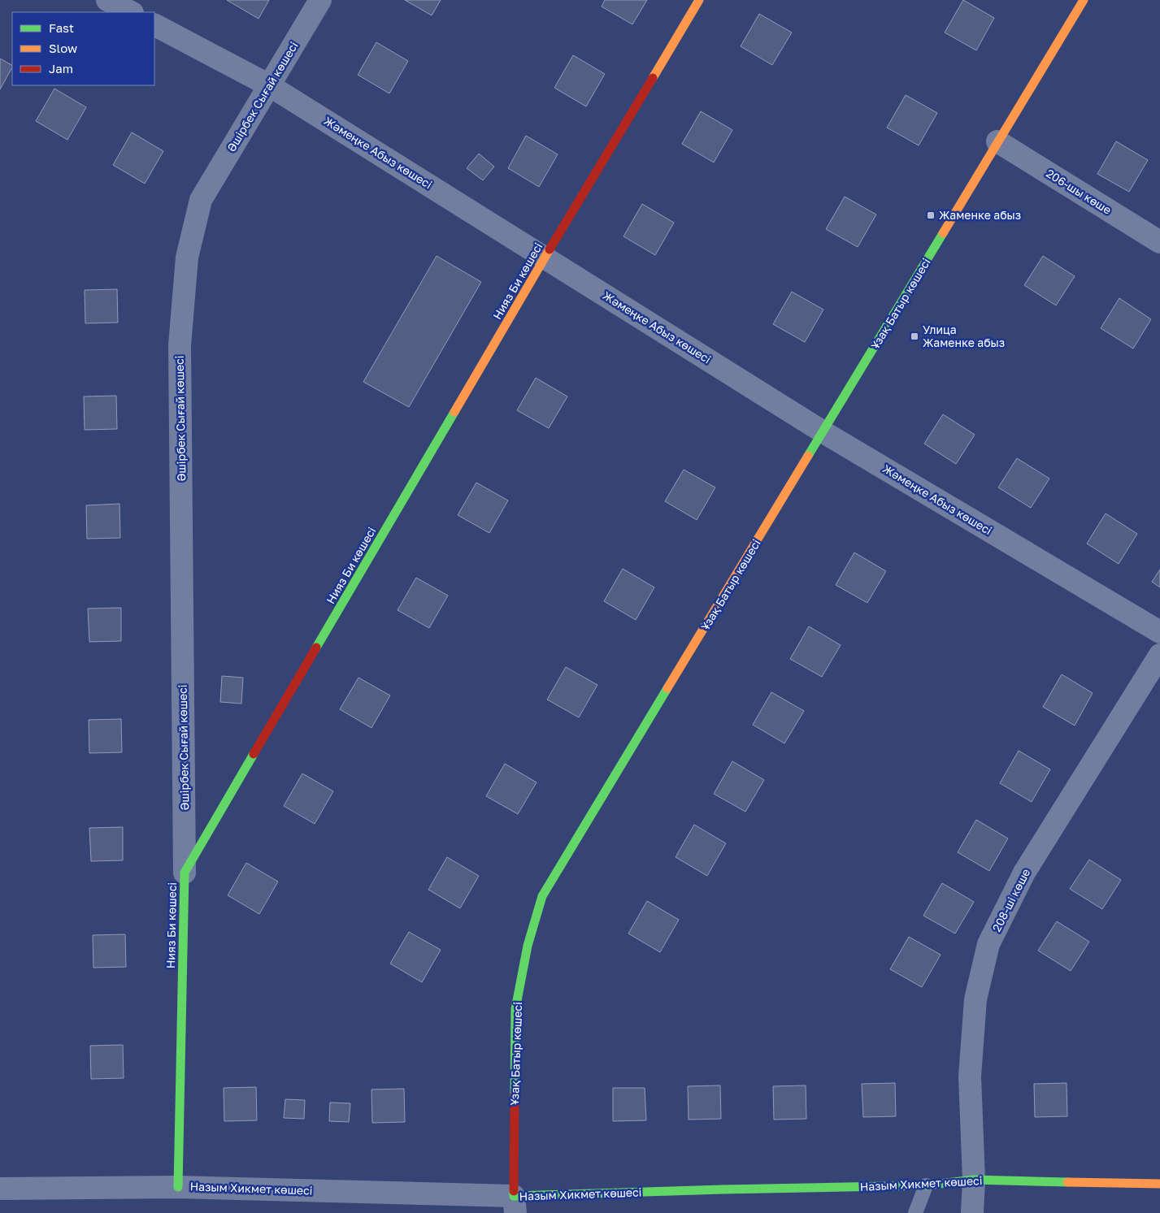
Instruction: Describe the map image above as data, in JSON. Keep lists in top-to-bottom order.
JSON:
{
  "streets": {
    "street": [
      "Әшірбек Сығай көшесі",
      "Жәмеңке Абыз көшесі",
      "206-шы көше",
      "Нияз Би көшесі",
      "Ұзақ Батыр көшесі",
      "208-ші көше",
      "Назым Хикмет көшесі"
    ]
  },
  "crossings": [
    ["Әшірбек Сығай көшесі", "Жәмеңке Абыз көшесі"],
    ["Әшірбек Сығай көшесі", "Нияз Би көшесі"],
    ["Жәмеңке Абыз көшесі", "Нияз Би көшесі"],
    ["Жәмеңке Абыз көшесі", "Ұзақ Батыр көшесі"],
    ["206-шы көше", "Ұзақ Батыр көшесі"],
    ["Нияз Би көшесі", "Назым Хикмет көшесі"],
    ["Ұзақ Батыр көшесі", "Назым Хикмет көшесі"],
    ["208-ші көше", "Назым Хикмет көшесі"]
  ],
  "places": {
    "transit": ["Жаменке абыз", "Улица Жаменке абыз"]
  },
  "legend": ["Fast", "Slow", "Jam"]
}
